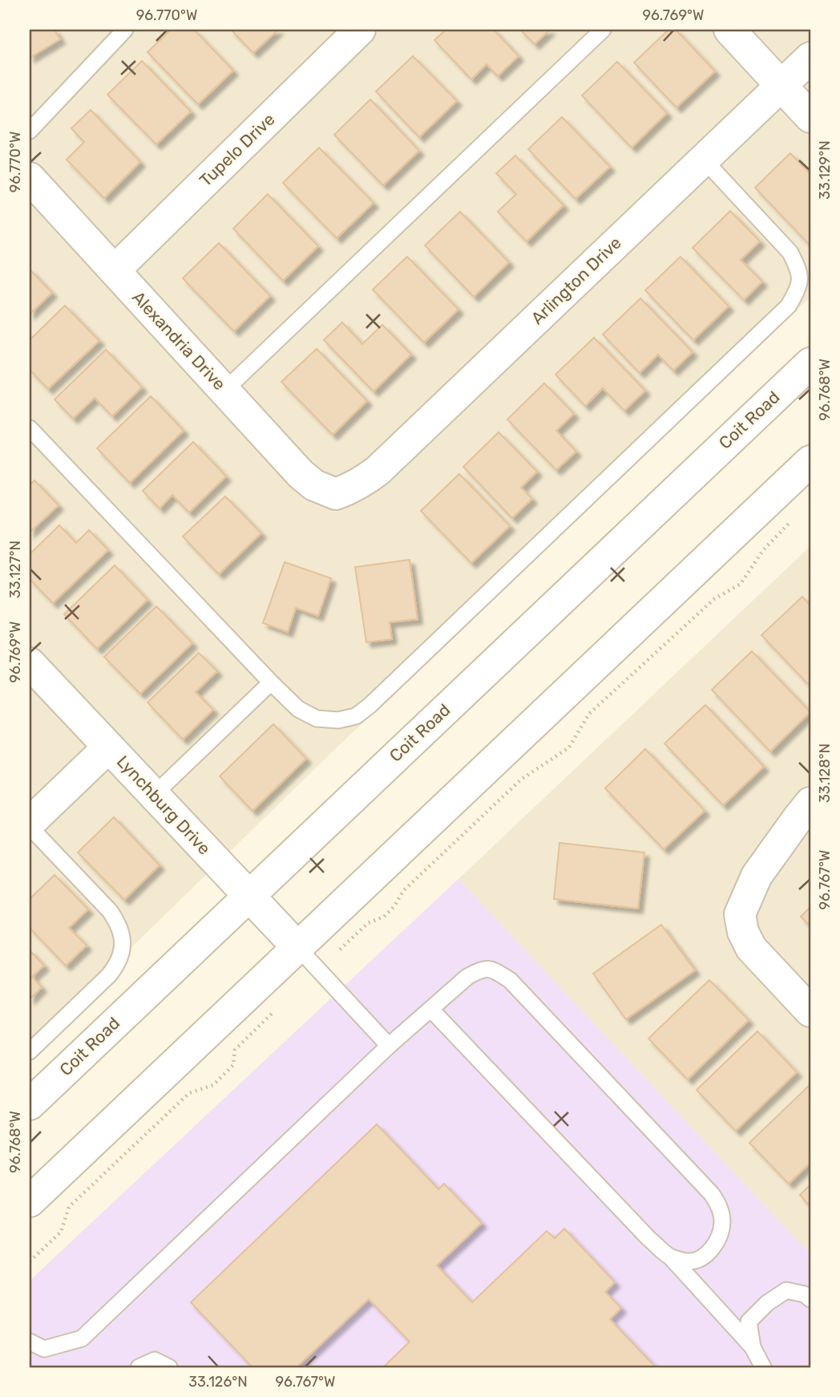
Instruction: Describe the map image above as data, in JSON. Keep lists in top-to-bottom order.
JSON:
{
  "streets": {
    "street": [
      "Tupelo Drive",
      "Arlington Drive",
      "Alexandria Drive",
      "Coit Road",
      "Lynchburg Drive"
    ]
  },
  "crossings": [
    ["Tupelo Drive", "Alexandria Drive"],
    ["Arlington Drive", "Alexandria Drive"],
    ["Coit Road", "Lynchburg Drive"]
  ],
  "coordinates": [
    "96.770°W",
    "96.769°W",
    "33.129°N",
    "96.768°W",
    "33.127°N",
    "33.128°N",
    "96.767°W",
    "33.126°N"
  ]
}
